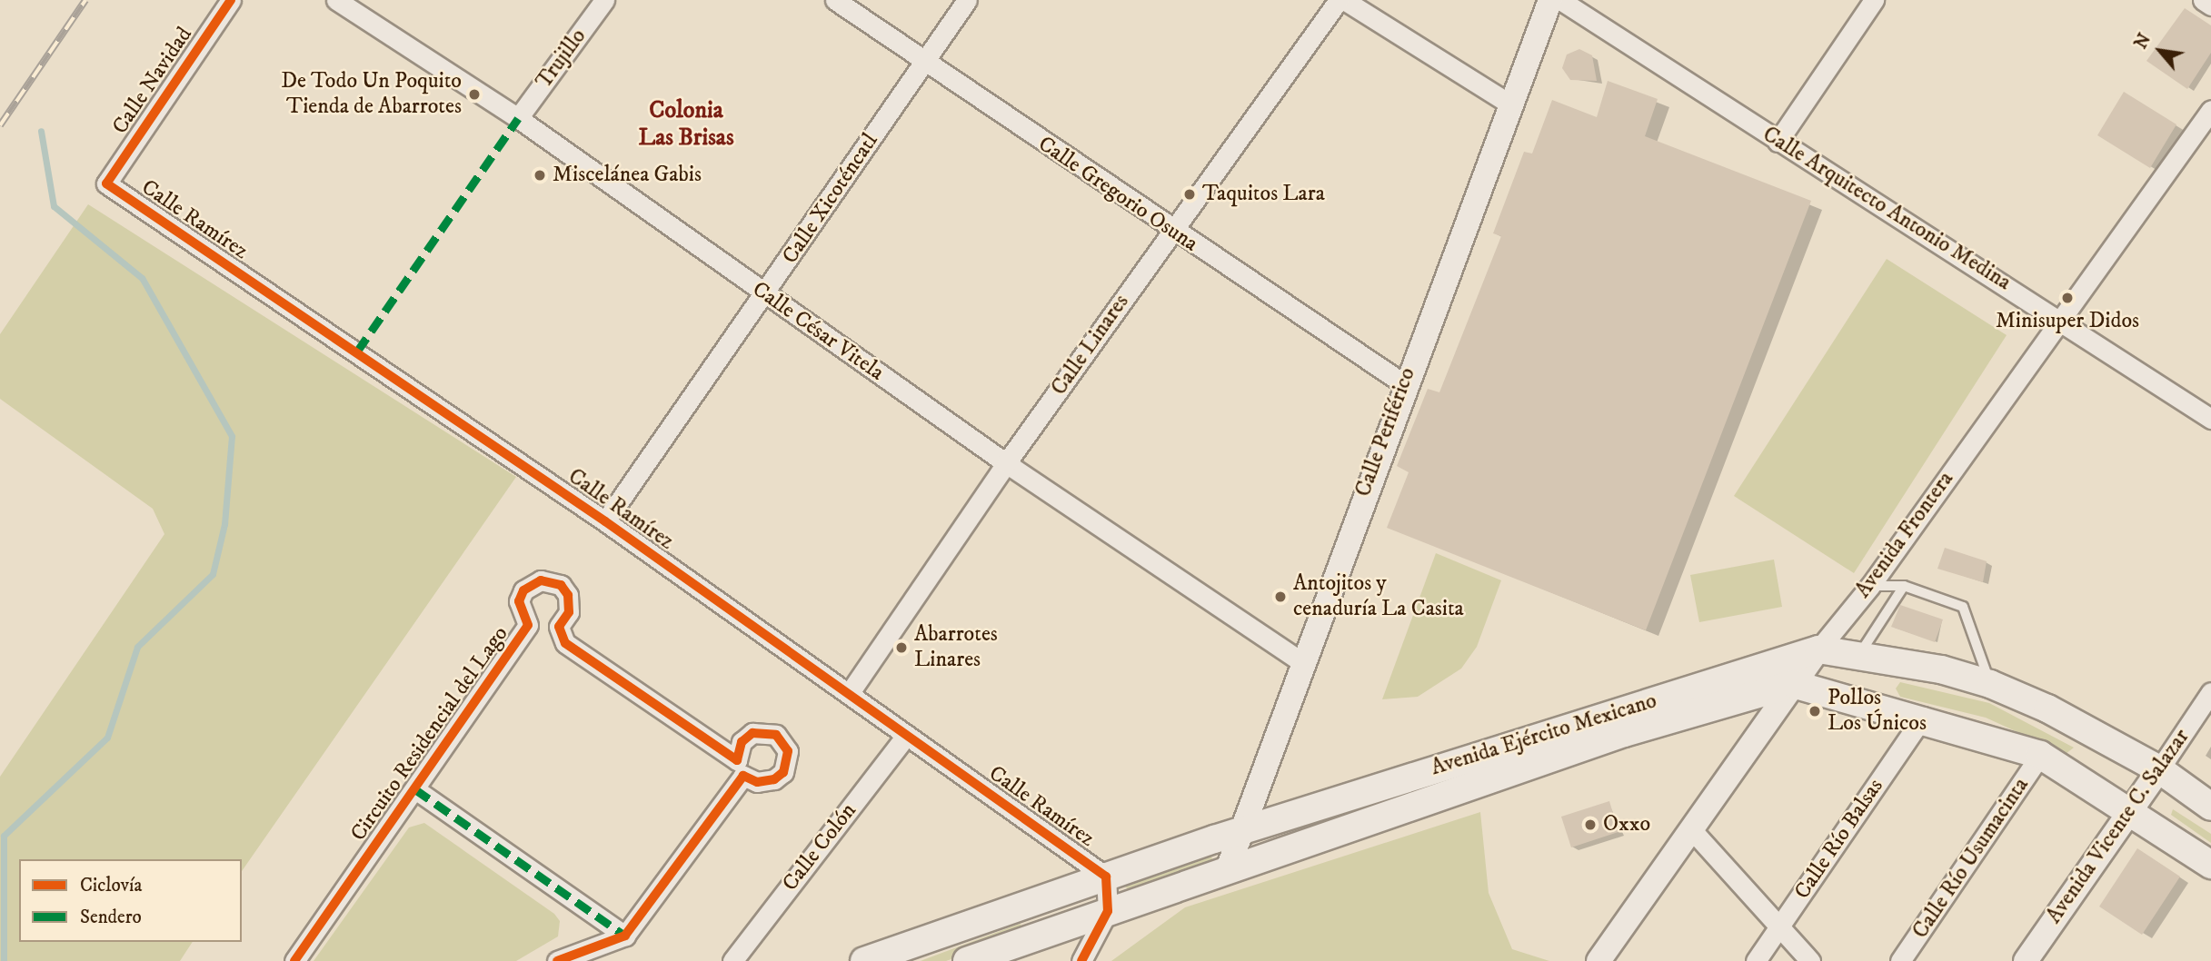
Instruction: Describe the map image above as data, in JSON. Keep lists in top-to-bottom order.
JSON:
{
  "streets": {
    "main road": ["Avenida Ejército Mexicano"],
    "street": [
      "Trujillo",
      "Calle Navidad",
      "Calle Gregorio Osuna",
      "Calle Xicoténcatl",
      "Calle Arquitecto Antonio Medina",
      "Calle Ramírez",
      "Calle César Vitela",
      "Calle Linares",
      "Calle Periférico",
      "Avenida Frontera",
      "Circuito Residencial del Lago",
      "Avenida Vicente C. Salazar",
      "Calle Río Balsas",
      "Calle Colón",
      "Calle Río Usumacinta"
    ]
  },
  "crossings": [
    ["Trujillo", "Calle César Vitela"],
    ["Calle Navidad", "Calle Ramírez"],
    ["Calle Gregorio Osuna", "Calle Xicoténcatl"],
    ["Calle Gregorio Osuna", "Calle Linares"],
    ["Calle Gregorio Osuna", "Calle Periférico"],
    ["Calle Xicoténcatl", "Calle Ramírez"],
    ["Calle Xicoténcatl", "Calle César Vitela"],
    ["Calle Arquitecto Antonio Medina", "Avenida Frontera"],
    ["Calle Ramírez", "Calle Linares"],
    ["Calle Ramírez", "Avenida Ejército Mexicano"],
    ["Calle Ramírez", "Calle Colón"],
    ["Calle César Vitela", "Calle Linares"],
    ["Calle César Vitela", "Calle Periférico"],
    ["Calle Periférico", "Avenida Ejército Mexicano"],
    ["Avenida Frontera", "Avenida Ejército Mexicano"],
    ["Avenida Ejército Mexicano", "Avenida Vicente C. Salazar"]
  ],
  "districts": ["Colonia Las Brisas"],
  "places": [
    "De Todo Un Poquito Tienda de Abarrotes",
    "Miscelánea Gabis",
    "Taquitos Lara",
    "Minisuper Didos",
    "Antojitos y cenaduría La Casita",
    "Abarrotes Linares",
    "Pollos Los Únicos",
    "Oxxo"
  ],
  "legend": ["Ciclovía", "Sendero"],
  "north": "top left"
}
